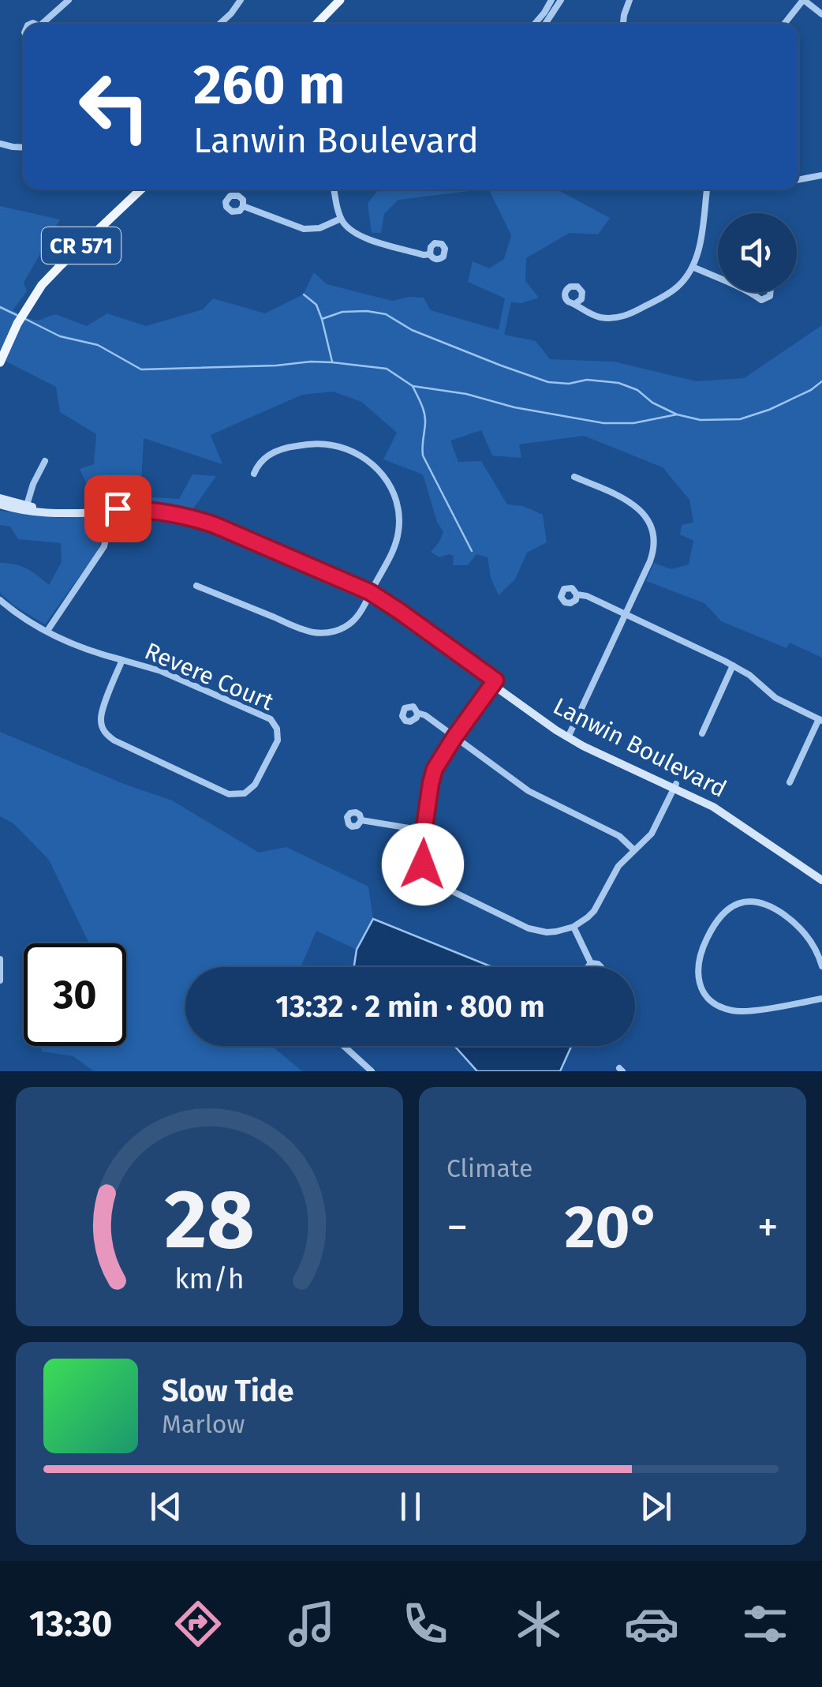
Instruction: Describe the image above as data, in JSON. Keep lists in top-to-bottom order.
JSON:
{
  "streets": {
    "main road": ["CR 571"],
    "street": ["Revere Court", "Lanwin Boulevard"]
  },
  "page": {
    "turn": ["260 m", "Lanwin Boulevard"],
    "limit": "30",
    "trip": "13:32 · 2 min · 800 m",
    "tile": "Climate",
    "heat": ["−", "20°", "+"],
    "song": ["Slow Tide", "Marlow"],
    "tabs": "13:30",
    "gauge": ["28", "km/h"]
  }
}
